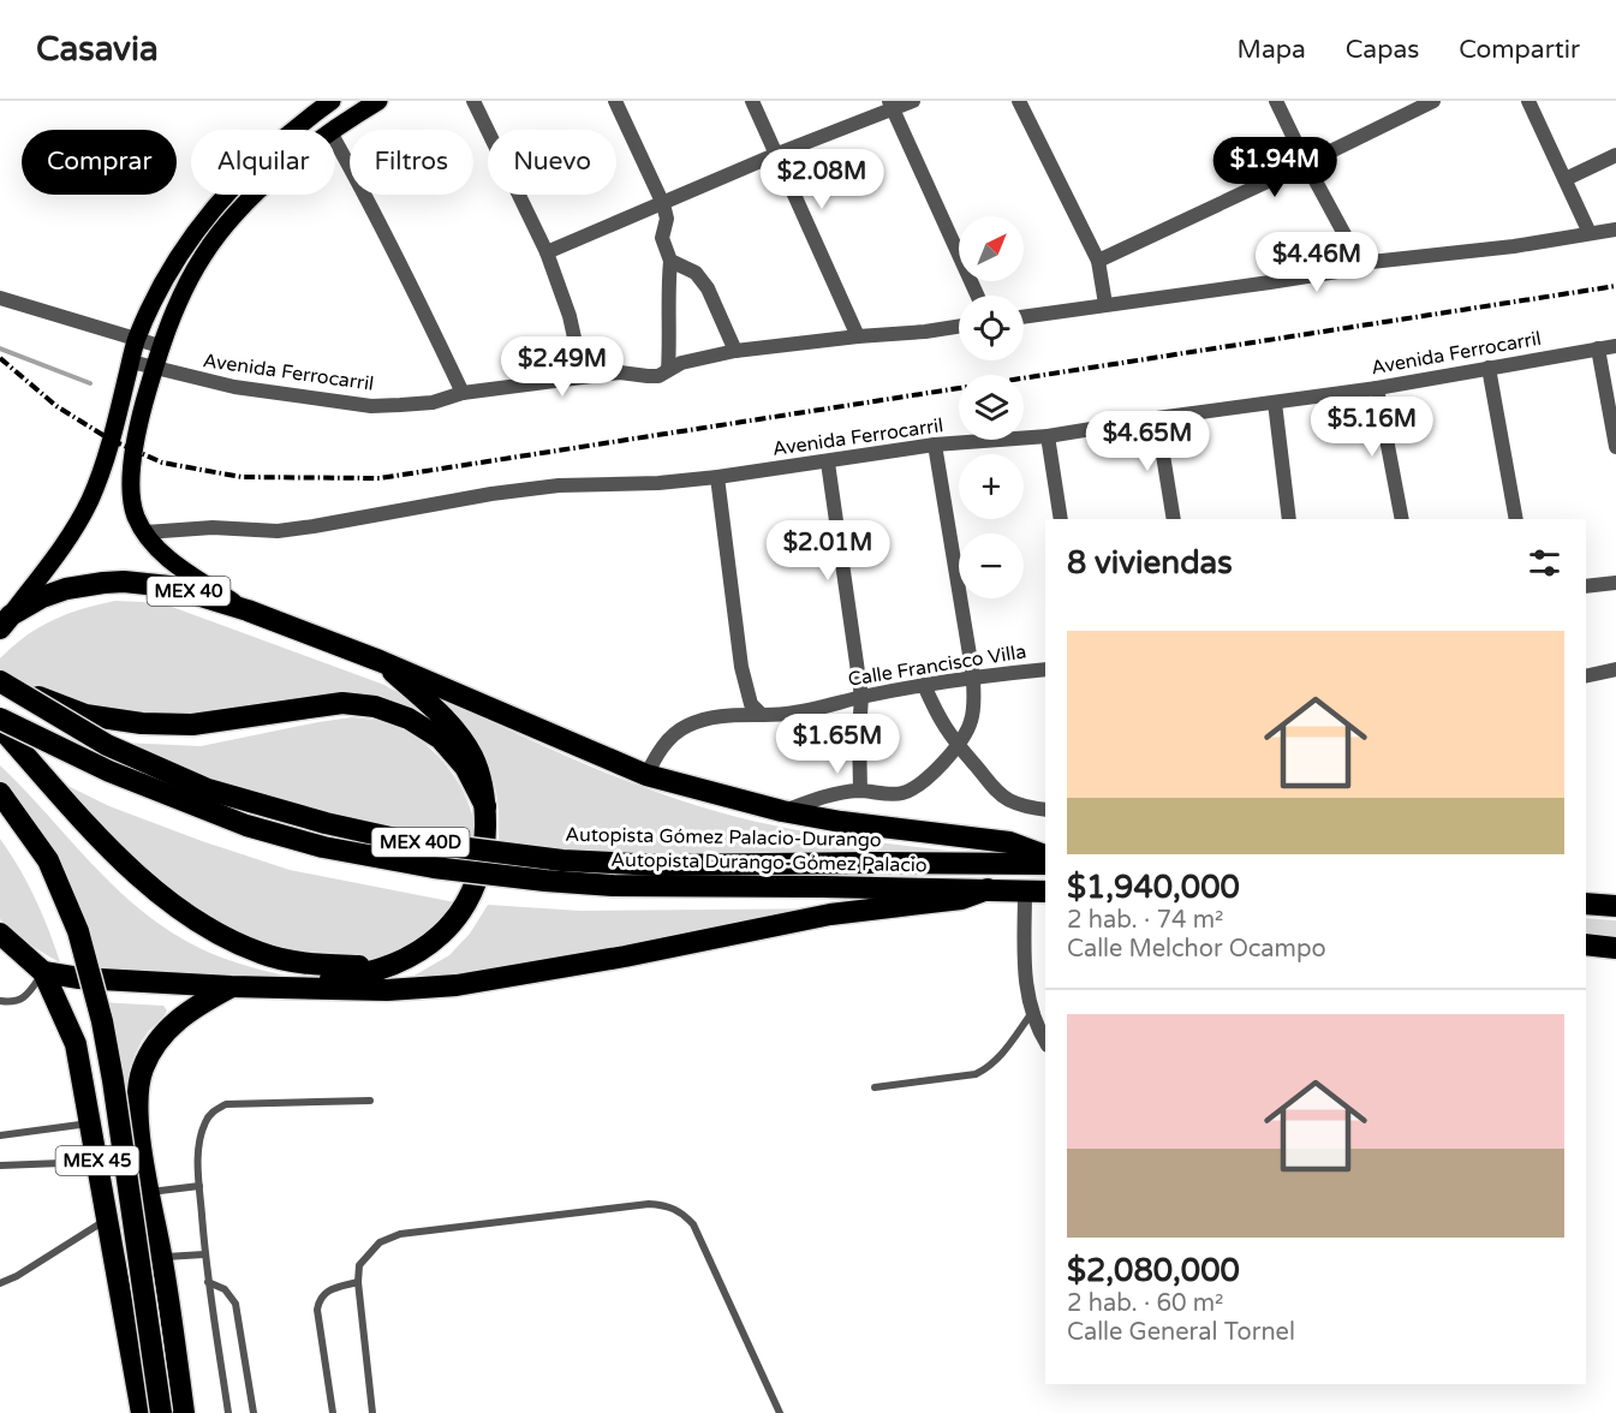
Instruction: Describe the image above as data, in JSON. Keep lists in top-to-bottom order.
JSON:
{
  "streets": {
    "highway": [
      "MEX 40",
      "Autopista Gómez Palacio-Durango",
      "MEX 40D",
      "Autopista Durango-Gómez Palacio",
      "MEX 45"
    ],
    "street": ["Avenida Ferrocarril", "Calle Francisco Villa"]
  },
  "crossings": [
    ["Avenida Ferrocarril", "MEX 40"],
    ["MEX 40", "Autopista Gómez Palacio-Durango"],
    ["MEX 40", "MEX 45"]
  ],
  "north": "top right",
  "page": {
    "header": "Casavia",
    "nav": ["Mapa", "Capas", "Compartir"],
    "chip": [
      "Comprar",
      "Alquilar",
      "Filtros",
      "Nuevo"
    ],
    "price": [
      "$1.94M",
      "$2.08M",
      "$4.46M",
      "$2.49M",
      "$5.16M",
      "$4.65M",
      "$2.01M",
      "$1.65M"
    ],
    "map_buttons": ["+", "−"],
    "heading": "8 viviendas",
    "list": [
      {
        "name": "$1,940,000",
        "note": "2 hab. · 74 m² · Calle Melchor Ocampo"
      },
      {
        "name": "$2,080,000",
        "note": "2 hab. · 60 m² · Calle General Tornel"
      }
    ]
  }
}
